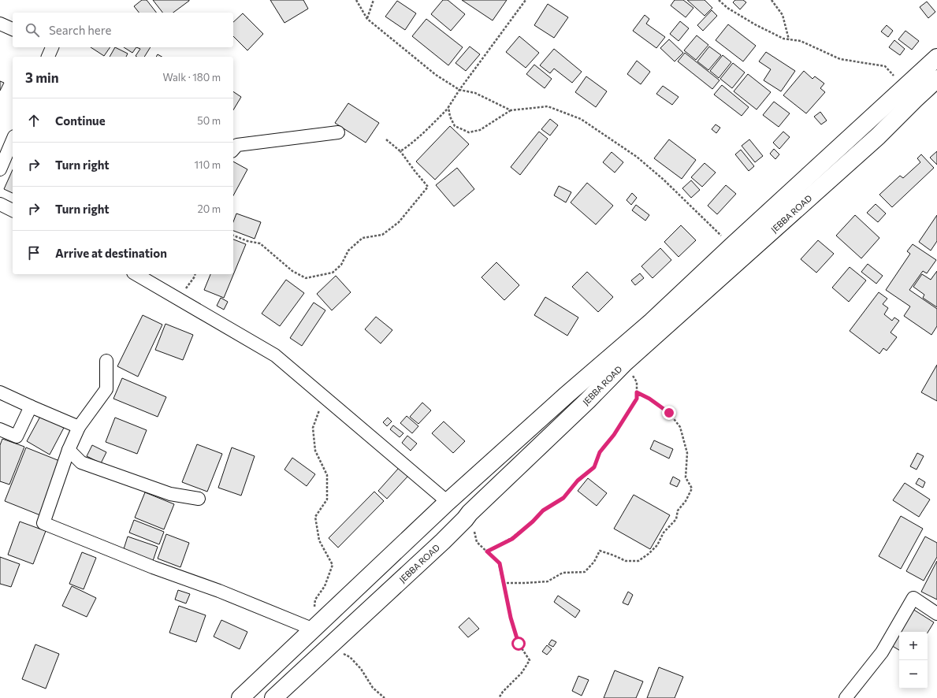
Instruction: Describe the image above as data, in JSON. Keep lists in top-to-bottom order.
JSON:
{
  "streets": {
    "highway": ["JEBBA ROAD"]
  },
  "page": {
    "search": "Search here",
    "heading": ["3 min", "Walk · 180 m"],
    "list": [
      ["Continue", "50 m"],
      ["Turn right", "110 m"],
      ["Turn right", "20 m"],
      "Arrive at destination"
    ],
    "map_buttons": ["+", "−"]
  }
}
